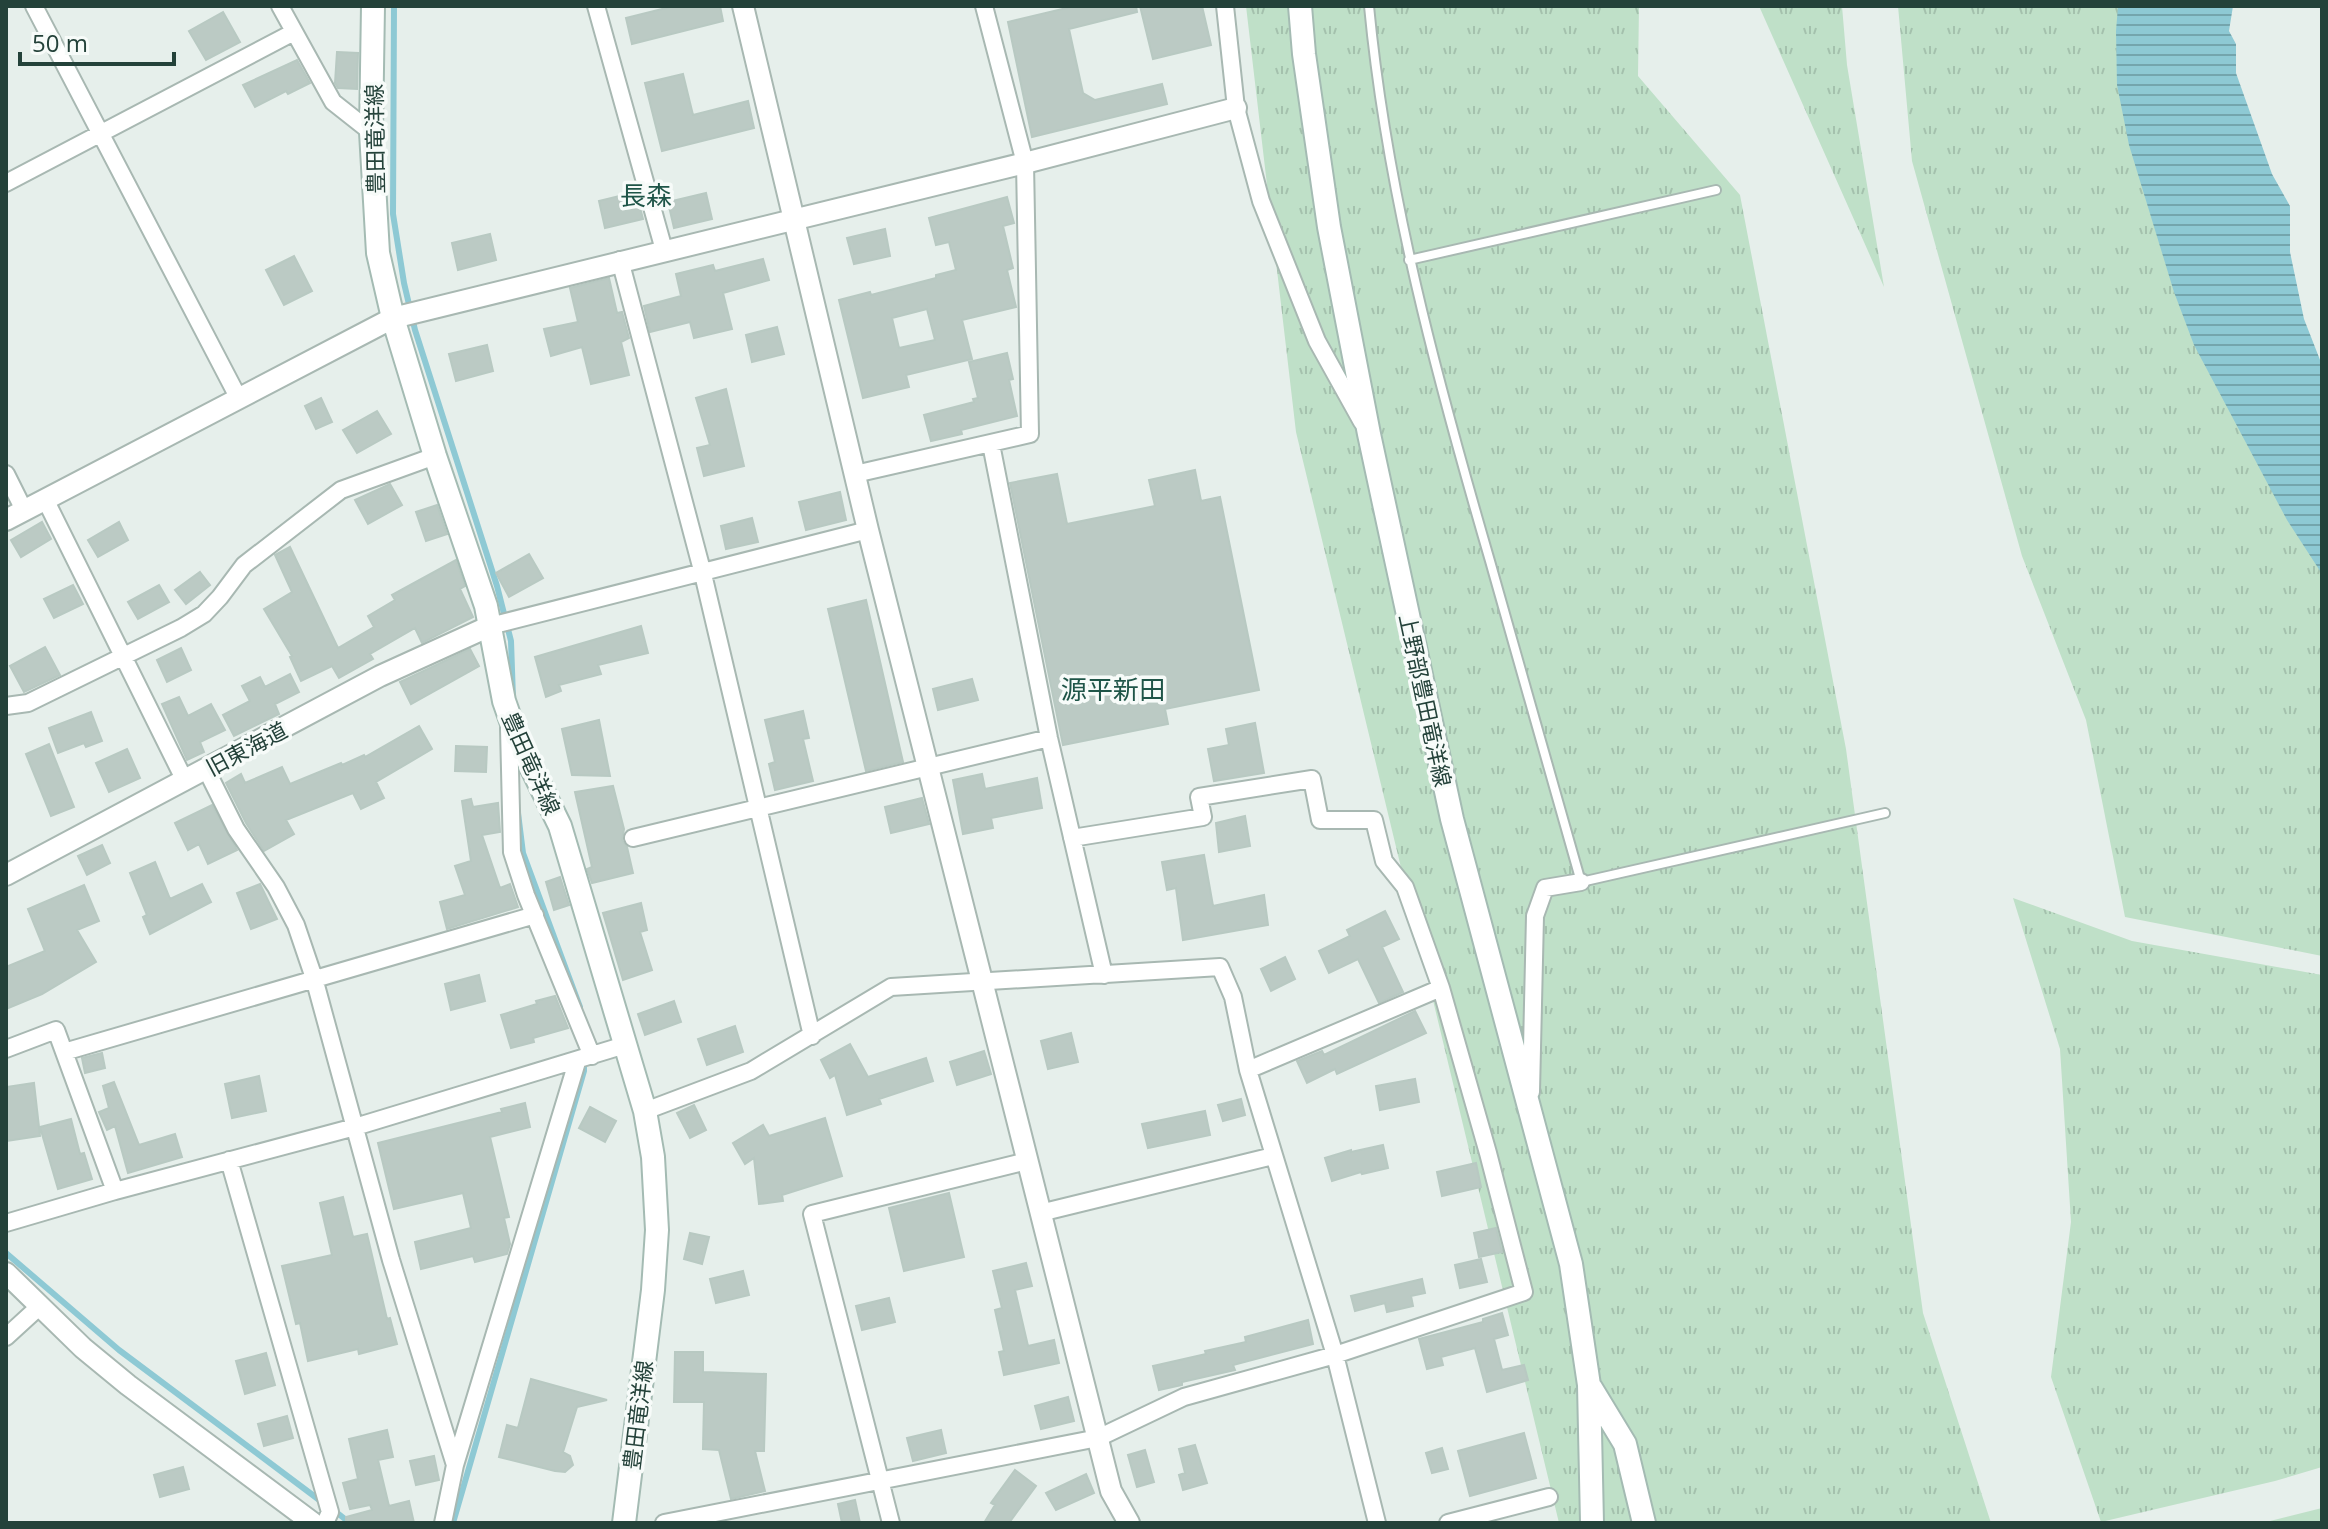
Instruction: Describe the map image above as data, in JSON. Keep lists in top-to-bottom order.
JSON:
{
  "streets": {
    "main road": ["豊田竜洋線", "上野部豊田竜洋線"],
    "street": ["旧東海道"]
  },
  "crossings": [
    ["豊田竜洋線", "旧東海道"]
  ],
  "districts": ["長森", "源平新田"],
  "scale_bar": "50 m"
}
